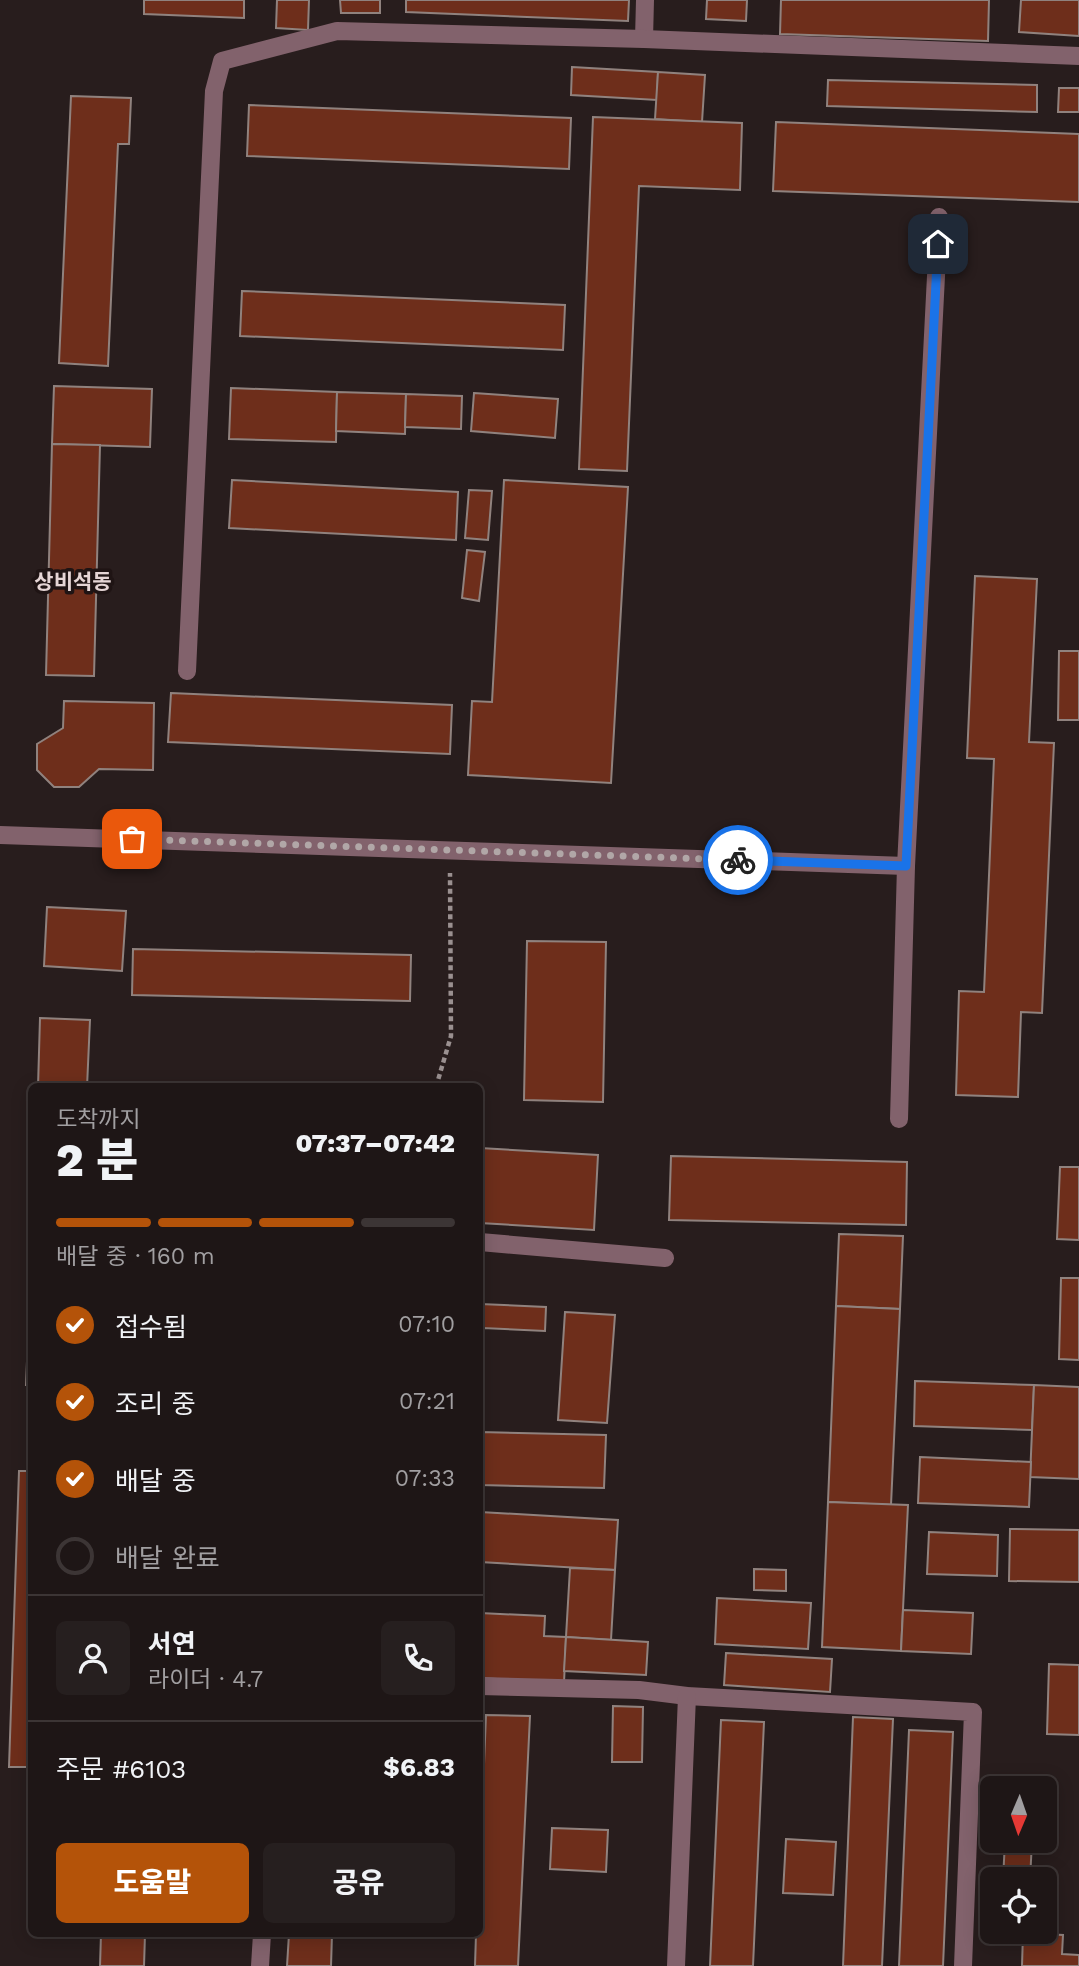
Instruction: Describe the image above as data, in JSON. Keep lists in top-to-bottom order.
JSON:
{
  "districts": ["상비석동"],
  "north": "bottom",
  "page": {
    "heading": ["2 분", "도착까지", "07:37–07:42"],
    "panel": [
      "서연",
      "라이더 · 4.7",
      "주문 #6103",
      "$6.83"
    ],
    "bar": "배달 중 · 160 m",
    "list": [
      ["접수됨", "07:10"],
      ["조리 중", "07:21"],
      ["배달 중", "07:33"],
      "배달 완료"
    ],
    "buttons": ["도움말", "공유"]
  }
}
